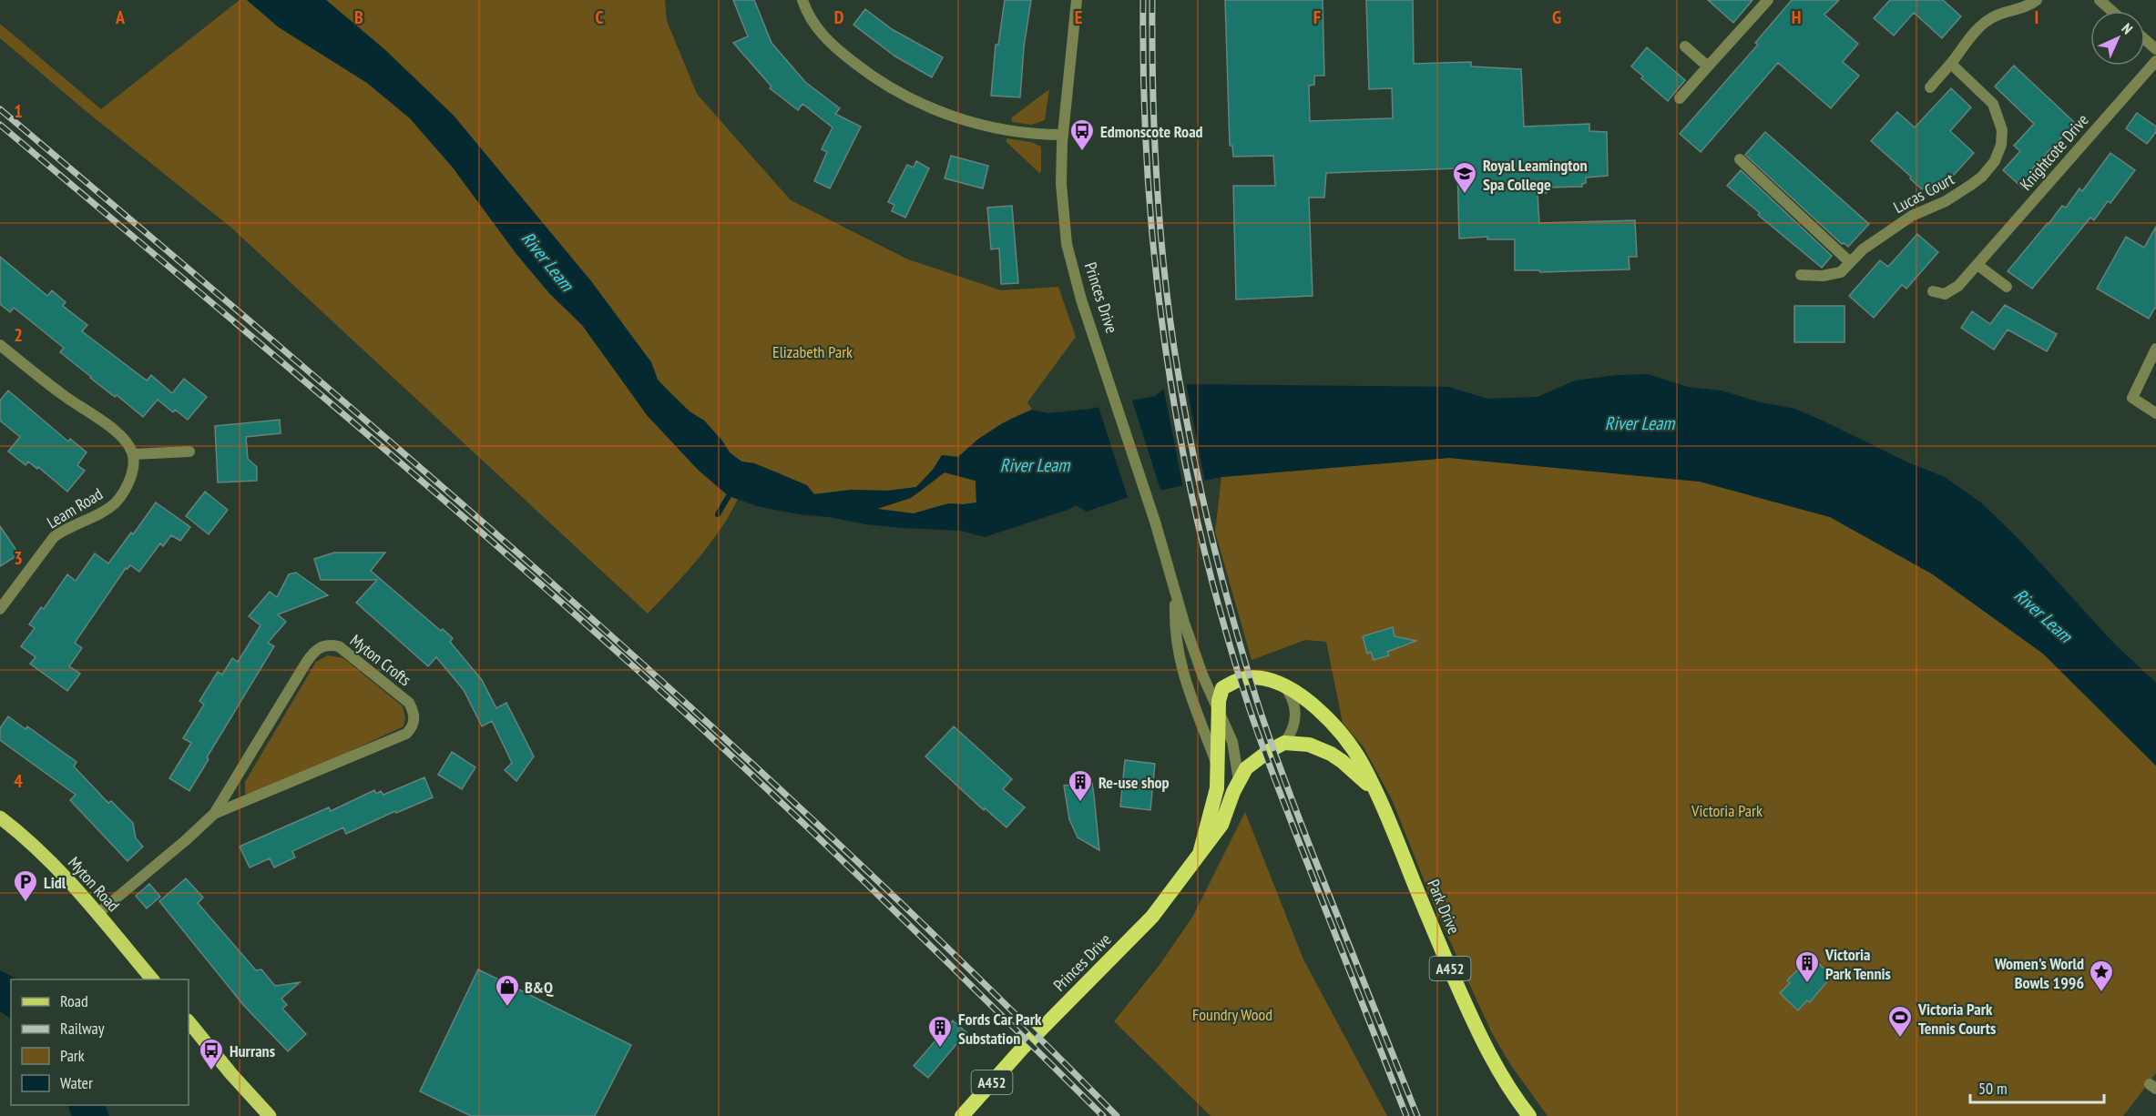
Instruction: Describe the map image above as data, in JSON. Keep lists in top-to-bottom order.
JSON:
{
  "streets": {
    "highway": ["Princes Drive", "Park Drive", "A452"],
    "main road": ["Myton Road"],
    "street": [
      "Knightcote Drive",
      "Lucas Court",
      "Leam Road",
      "Myton Crofts"
    ]
  },
  "crossings": [
    ["Princes Drive", "Park Drive"],
    ["Princes Drive", "A452"],
    ["Myton Crofts", "Myton Road"],
    ["Park Drive", "A452"]
  ],
  "water": ["River Leam"],
  "parks": ["Elizabeth Park", "Victoria Park", "Foundry Wood"],
  "places": {
    "bus stop": ["Edmonscote Road", "Hurrans"],
    "school or university": ["Royal Leamington Spa College"],
    "building": ["Re-use shop", "Victoria Park Tennis", "Fords Car Park Substation"],
    "parking": ["Lidl"],
    "place": ["Women's World Bowls 1996"],
    "shop": ["B&Q"],
    "sports": ["Victoria Park Tennis Courts"]
  },
  "legend": [
    "Road",
    "Railway",
    "Park",
    "Water"
  ],
  "scale_bar": "50 m",
  "north": "top right",
  "grid": {
    "columns": [
      "A",
      "B",
      "C",
      "D",
      "E",
      "F",
      "G",
      "H",
      "I"
    ],
    "rows": [
      "1",
      "2",
      "3",
      "4"
    ]
  }
}
